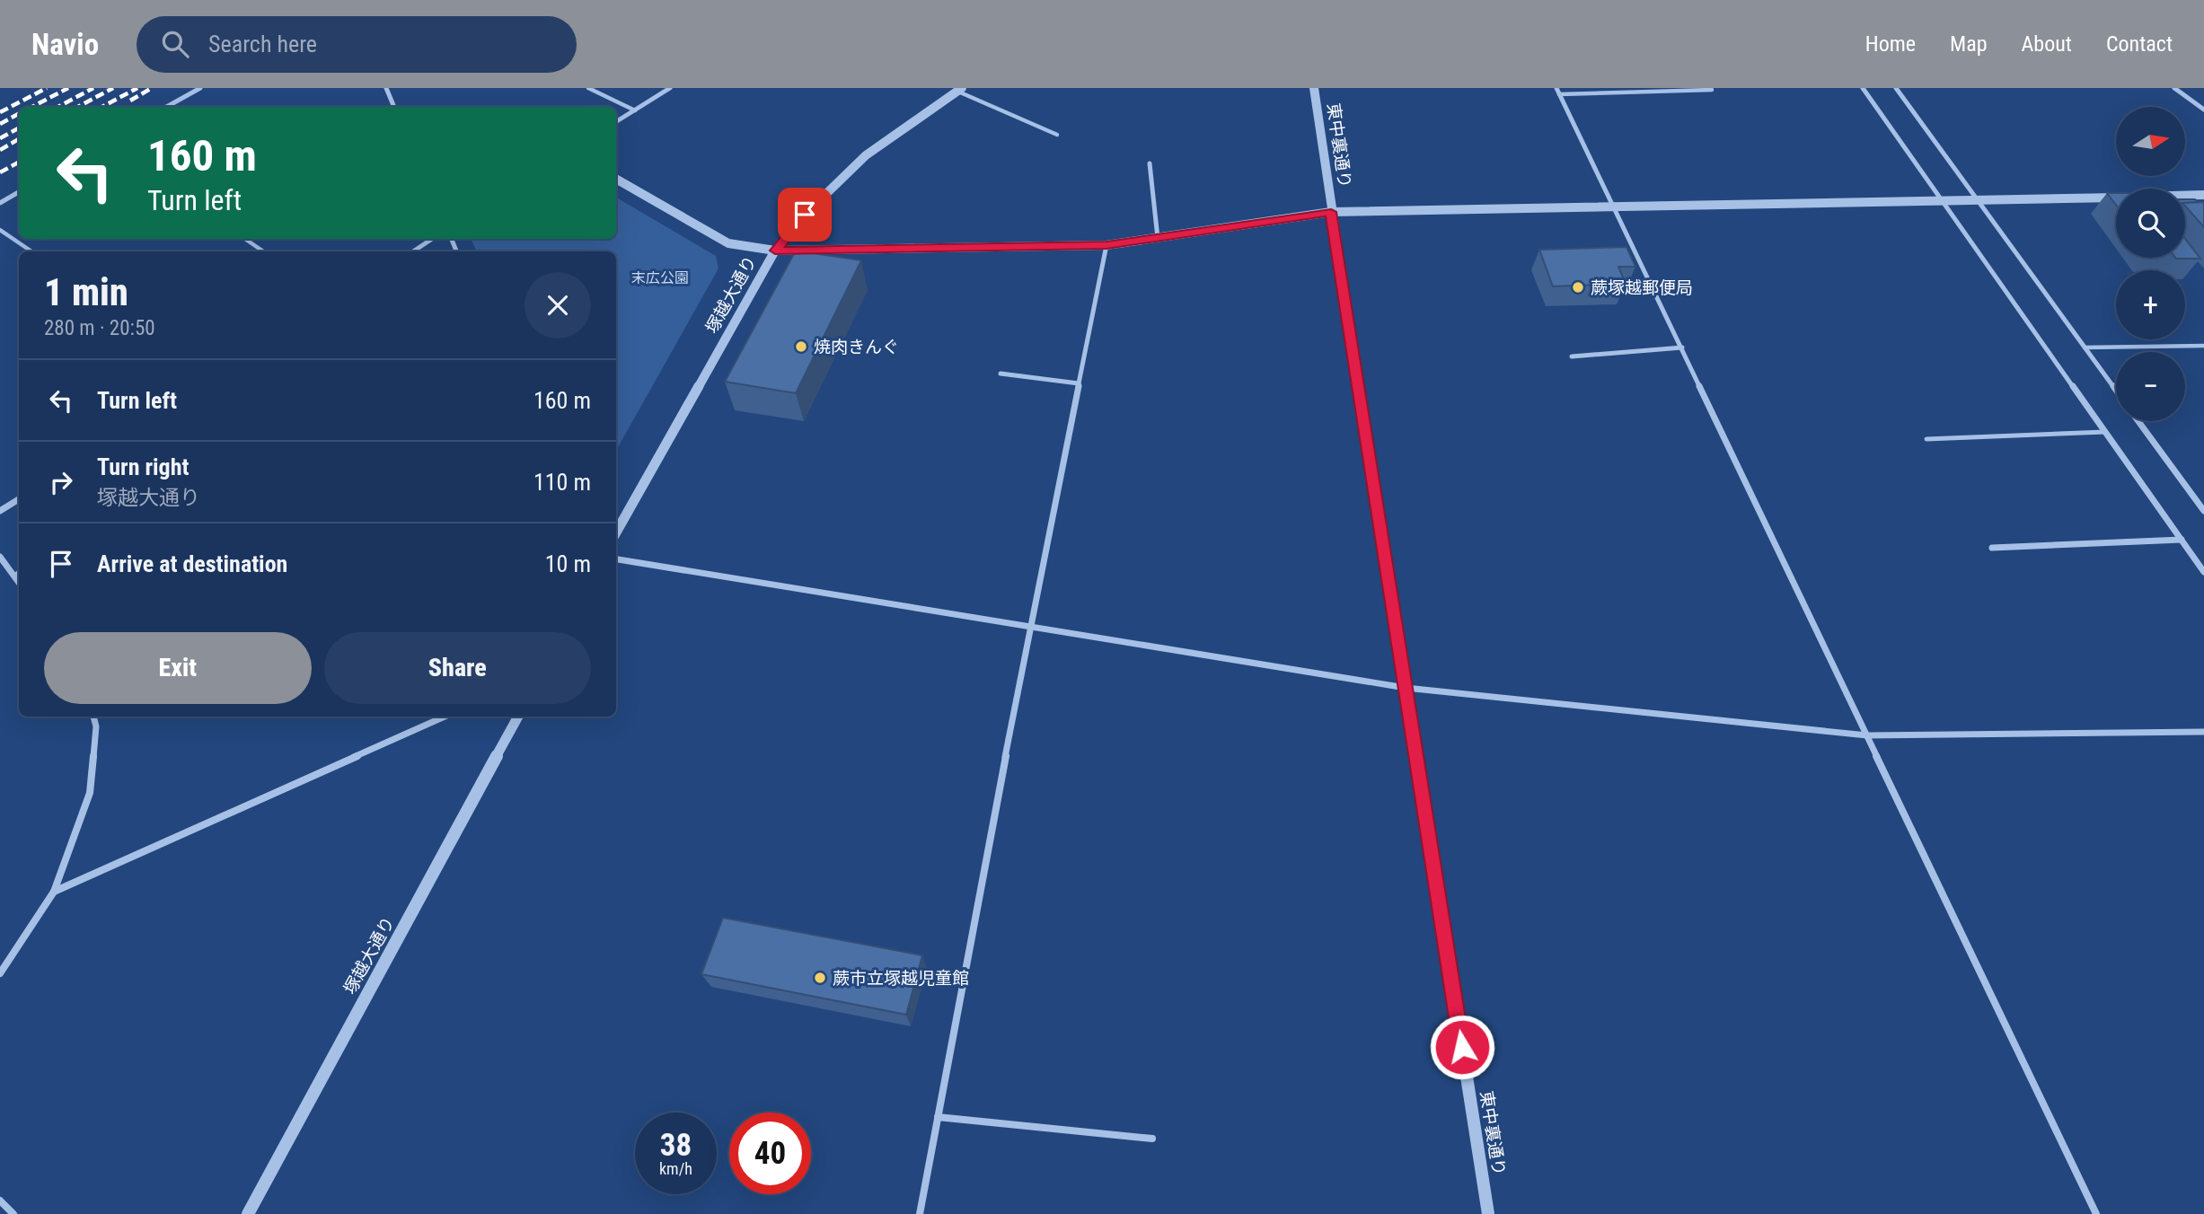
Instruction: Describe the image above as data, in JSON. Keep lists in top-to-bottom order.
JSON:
{
  "streets": {
    "street": ["東中裏通り", "塚越大通り"]
  },
  "parks": ["末広公園"],
  "places": ["蕨塚越郵便局", "焼肉きんぐ", "蕨市立塚越児童館"],
  "north": "right",
  "page": {
    "header": "Navio",
    "search": "Search here",
    "nav": [
      "Home",
      "Map",
      "About",
      "Contact"
    ],
    "map_buttons": ["+", "−"],
    "turn": ["160 m", "Turn left"],
    "heading": ["1 min", "280 m · 20:50"],
    "list": [
      {
        "name": "Turn left",
        "value": "160 m"
      },
      {
        "name": "Turn right",
        "note": "塚越大通り",
        "value": "110 m"
      },
      {
        "name": "Arrive at destination",
        "value": "10 m"
      }
    ],
    "buttons": ["Exit", "Share"],
    "speed": "38 km/h",
    "limit": "40"
  }
}
